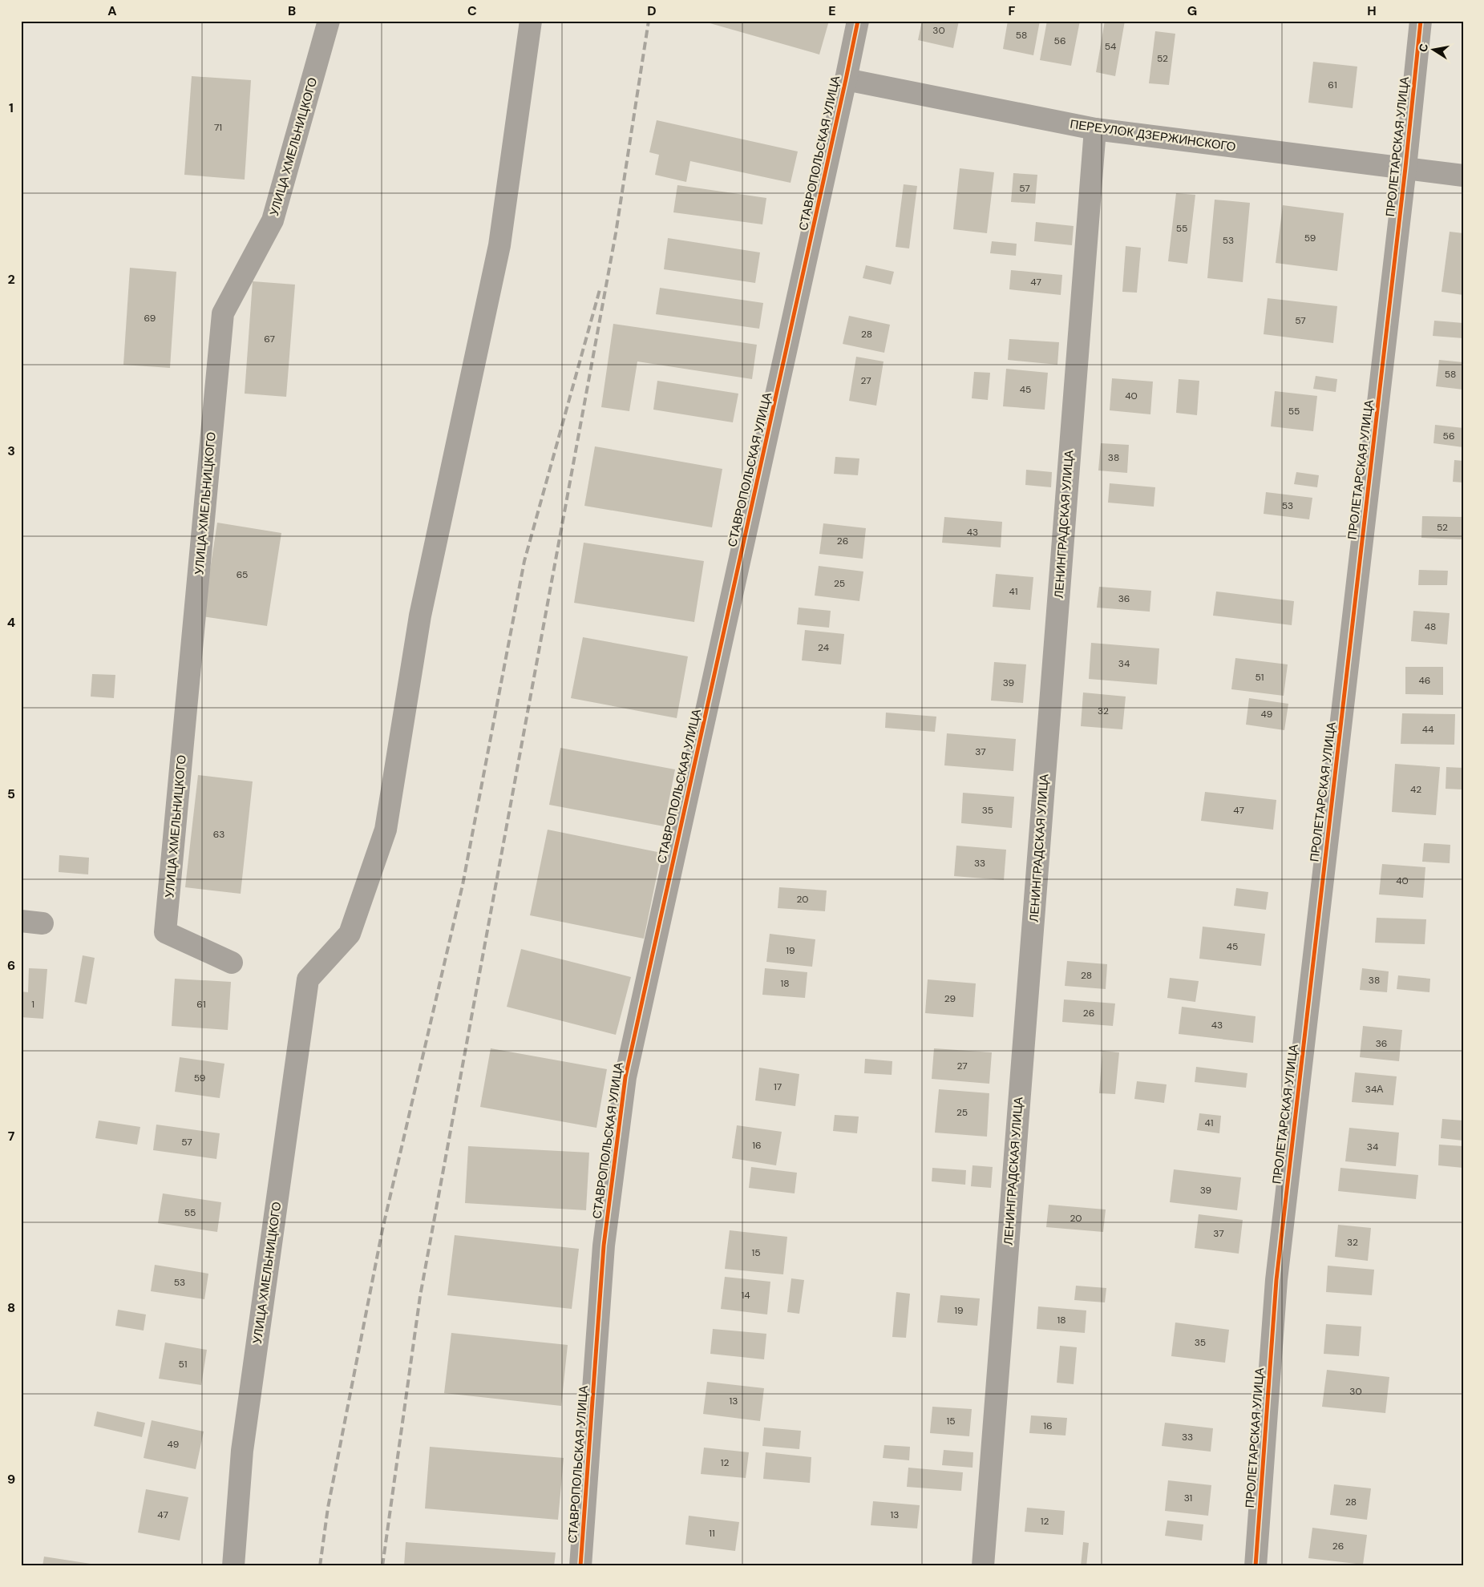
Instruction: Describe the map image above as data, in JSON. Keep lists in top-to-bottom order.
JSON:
{
  "streets": {
    "street": [
      "ПЕРЕУЛОК ДЗЕРЖИНСКОГО",
      "УЛИЦА ХМЕЛЬНИЦКОГО",
      "ПРОЛЕТАРСКАЯ УЛИЦА",
      "СТАВРОПОЛЬСКАЯ УЛИЦА",
      "ЛЕНИНГРАДСКАЯ УЛИЦА"
    ]
  },
  "crossings": [
    ["ПЕРЕУЛОК ДЗЕРЖИНСКОГО", "ПРОЛЕТАРСКАЯ УЛИЦА"],
    ["ПЕРЕУЛОК ДЗЕРЖИНСКОГО", "СТАВРОПОЛЬСКАЯ УЛИЦА"],
    ["ПЕРЕУЛОК ДЗЕРЖИНСКОГО", "ЛЕНИНГРАДСКАЯ УЛИЦА"]
  ],
  "house_numbers": [
    "30",
    "58",
    "56",
    "54",
    "52",
    "61",
    "71",
    "57",
    "55",
    "59",
    "53",
    "47",
    "69",
    "57",
    "28",
    "67",
    "58",
    "27",
    "45",
    "40",
    "55",
    "56",
    "38",
    "53",
    "52",
    "43",
    "26",
    "65",
    "25",
    "41",
    "36",
    "48",
    "24",
    "34",
    "51",
    "46",
    "39",
    "32",
    "49",
    "44",
    "37",
    "42",
    "35",
    "47",
    "63",
    "33",
    "40",
    "20",
    "45",
    "19",
    "28",
    "38",
    "18",
    "29",
    "1",
    "61",
    "26",
    "43",
    "36",
    "27",
    "59",
    "17",
    "34А",
    "25",
    "41",
    "57",
    "16",
    "34",
    "39",
    "55",
    "20",
    "37",
    "32",
    "15",
    "53",
    "14",
    "19",
    "18",
    "35",
    "51",
    "30",
    "13",
    "15",
    "16",
    "33",
    "49",
    "12",
    "31",
    "28",
    "47",
    "13",
    "12",
    "11",
    "26"
  ],
  "north": "left",
  "grid": {
    "columns": [
      "A",
      "B",
      "C",
      "D",
      "E",
      "F",
      "G",
      "H"
    ],
    "rows": [
      "1",
      "2",
      "3",
      "4",
      "5",
      "6",
      "7",
      "8",
      "9"
    ]
  }
}
